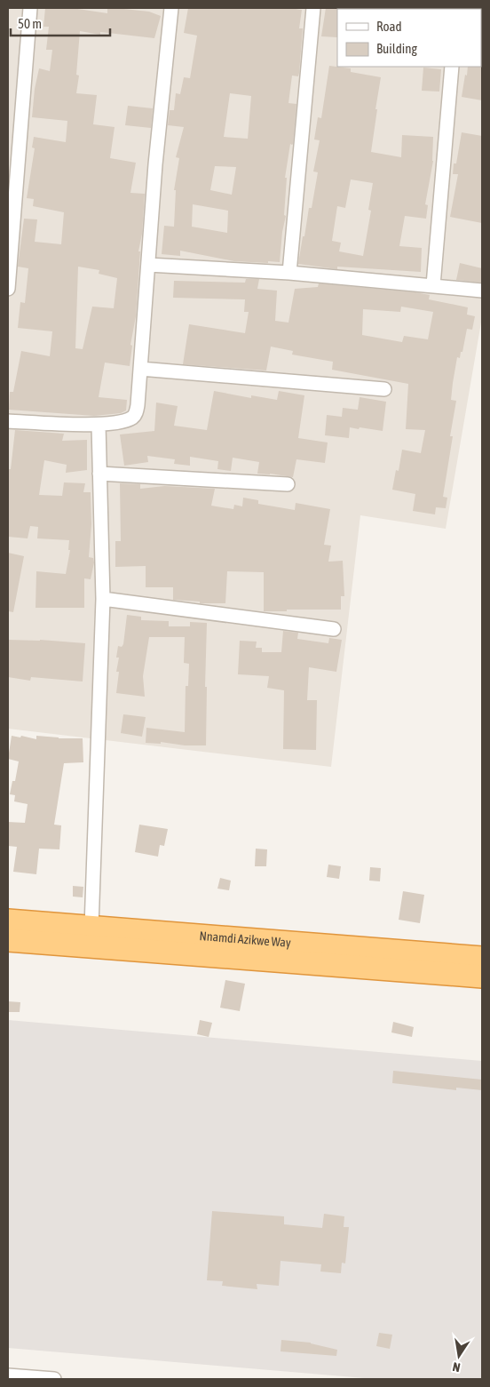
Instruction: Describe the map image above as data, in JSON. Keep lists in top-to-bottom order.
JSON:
{
  "streets": {
    "highway": ["Nnamdi Azikwe Way"]
  },
  "legend": ["Road", "Building"],
  "scale_bar": "50 m",
  "north": "bottom"
}
